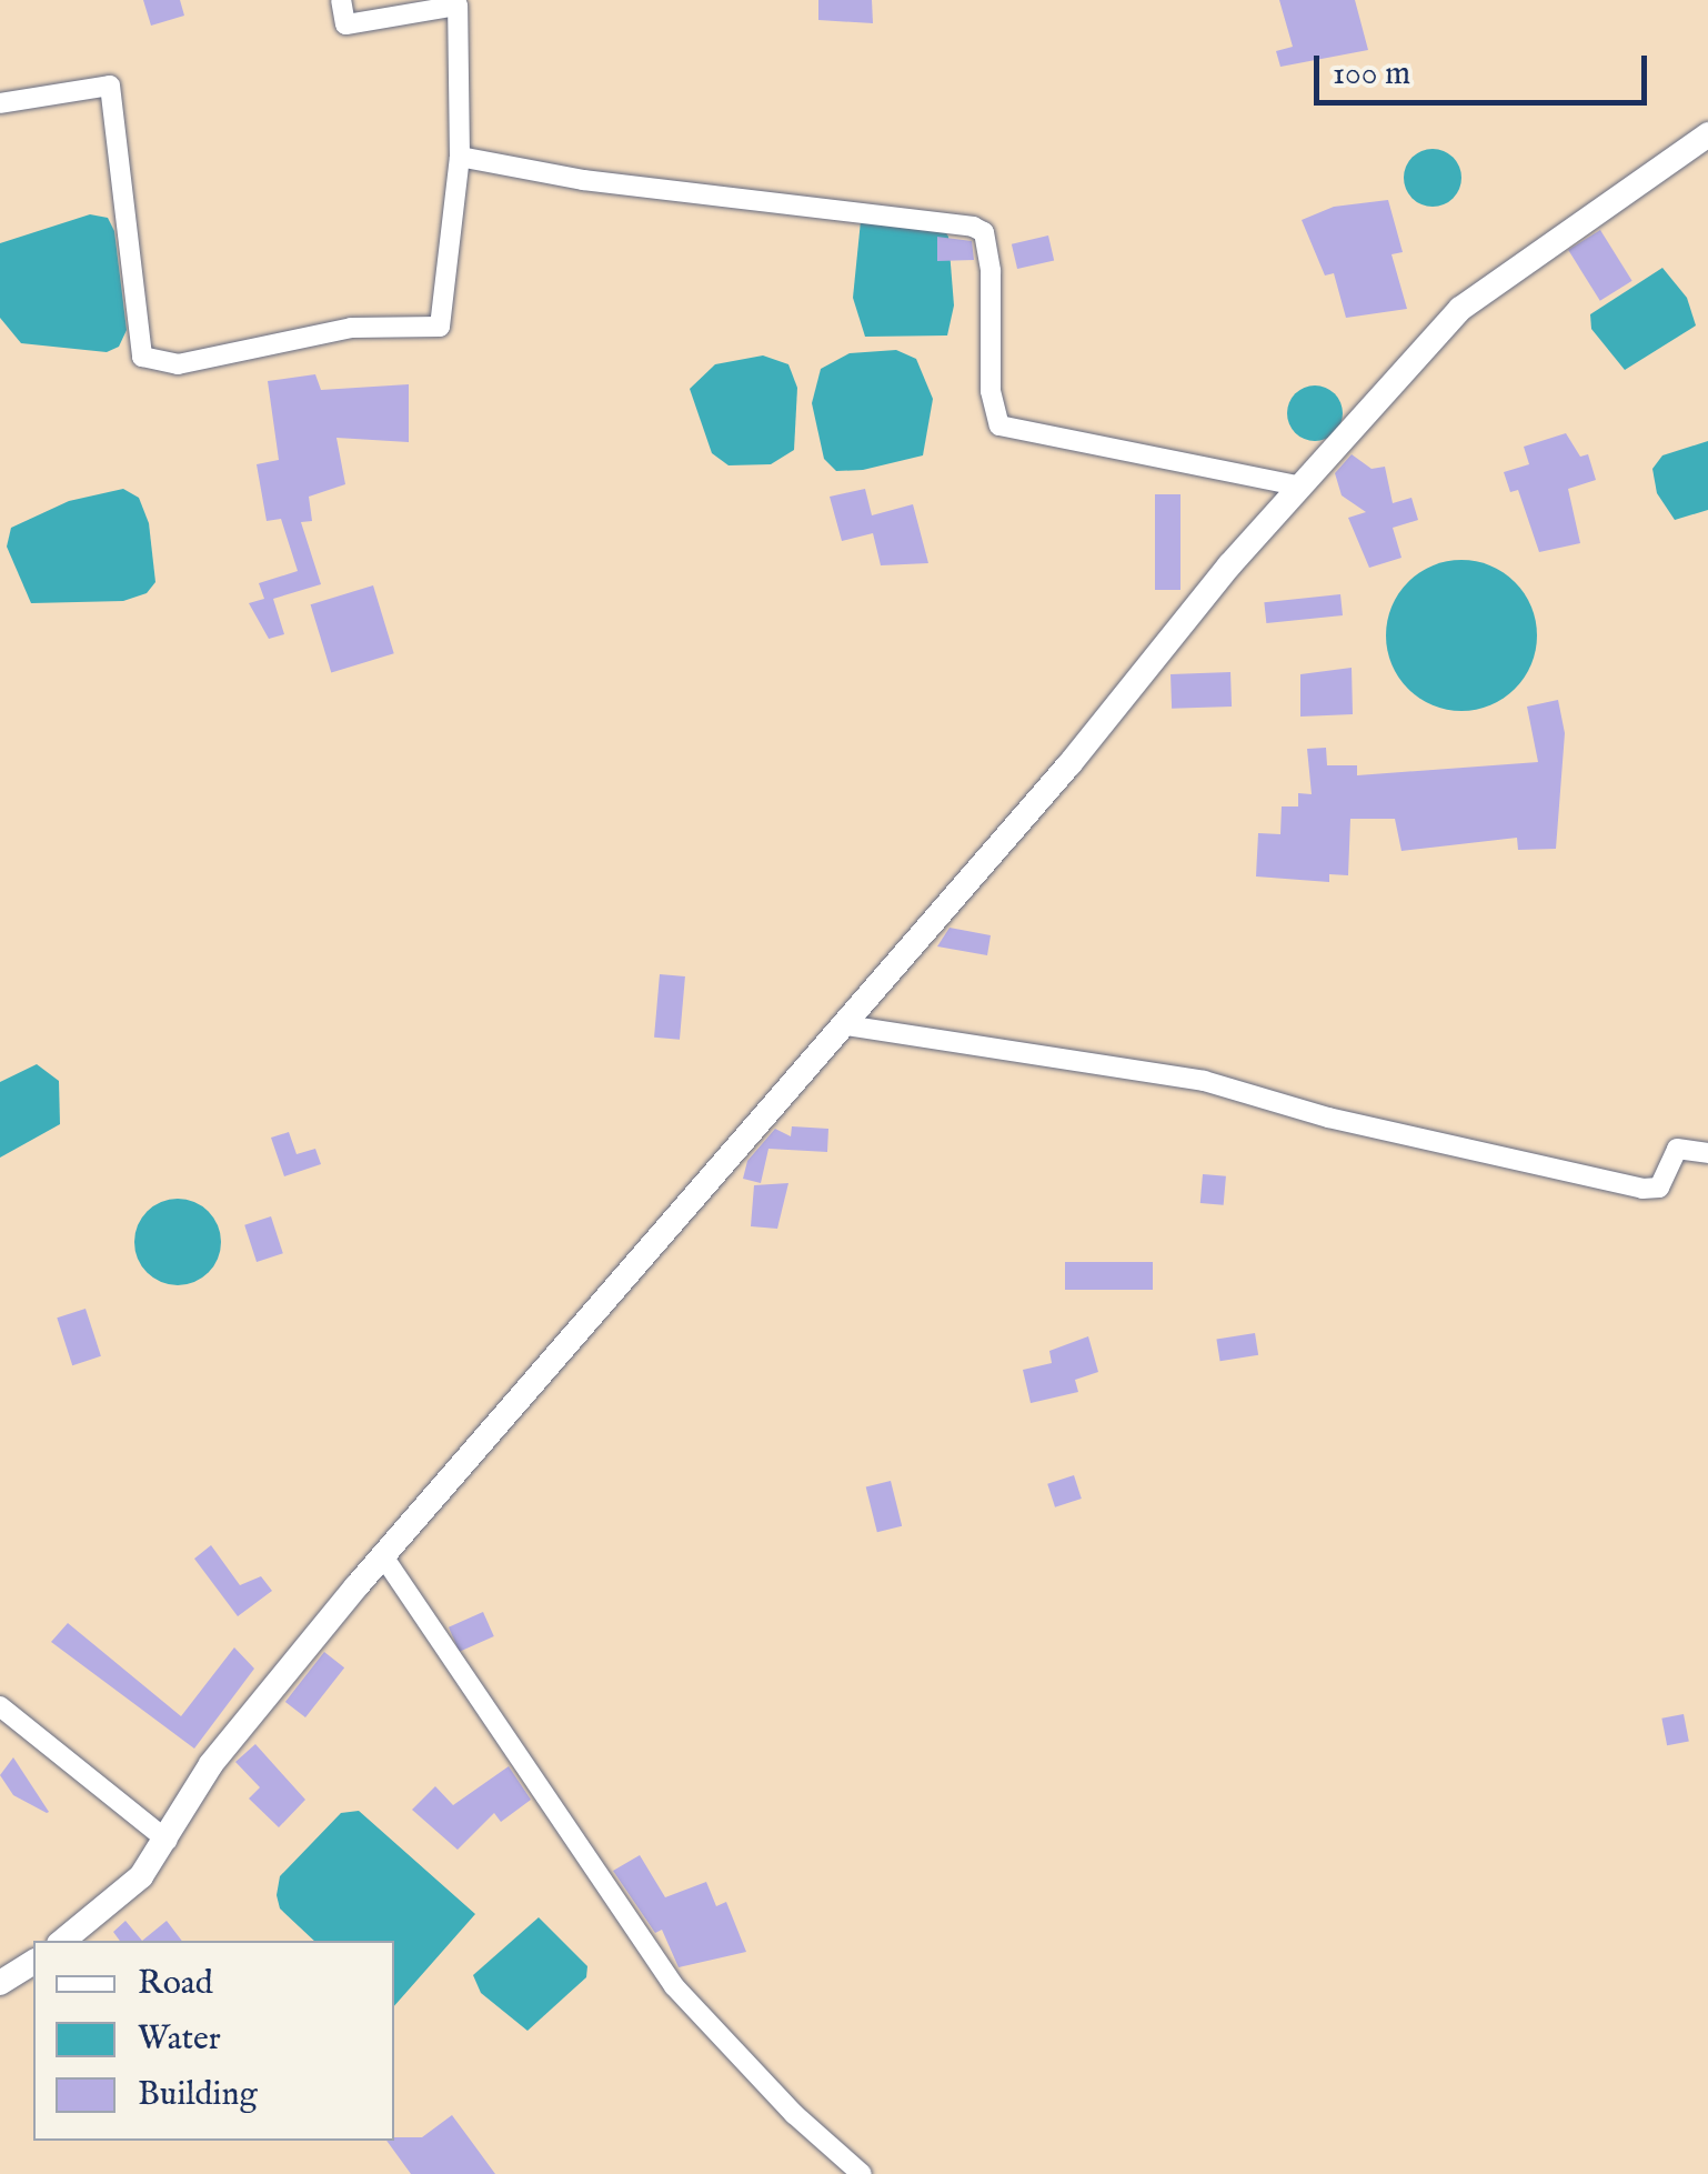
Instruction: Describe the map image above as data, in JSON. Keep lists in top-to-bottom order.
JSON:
{
  "legend": ["Road", "Water", "Building"],
  "scale_bar": "100 m"
}
